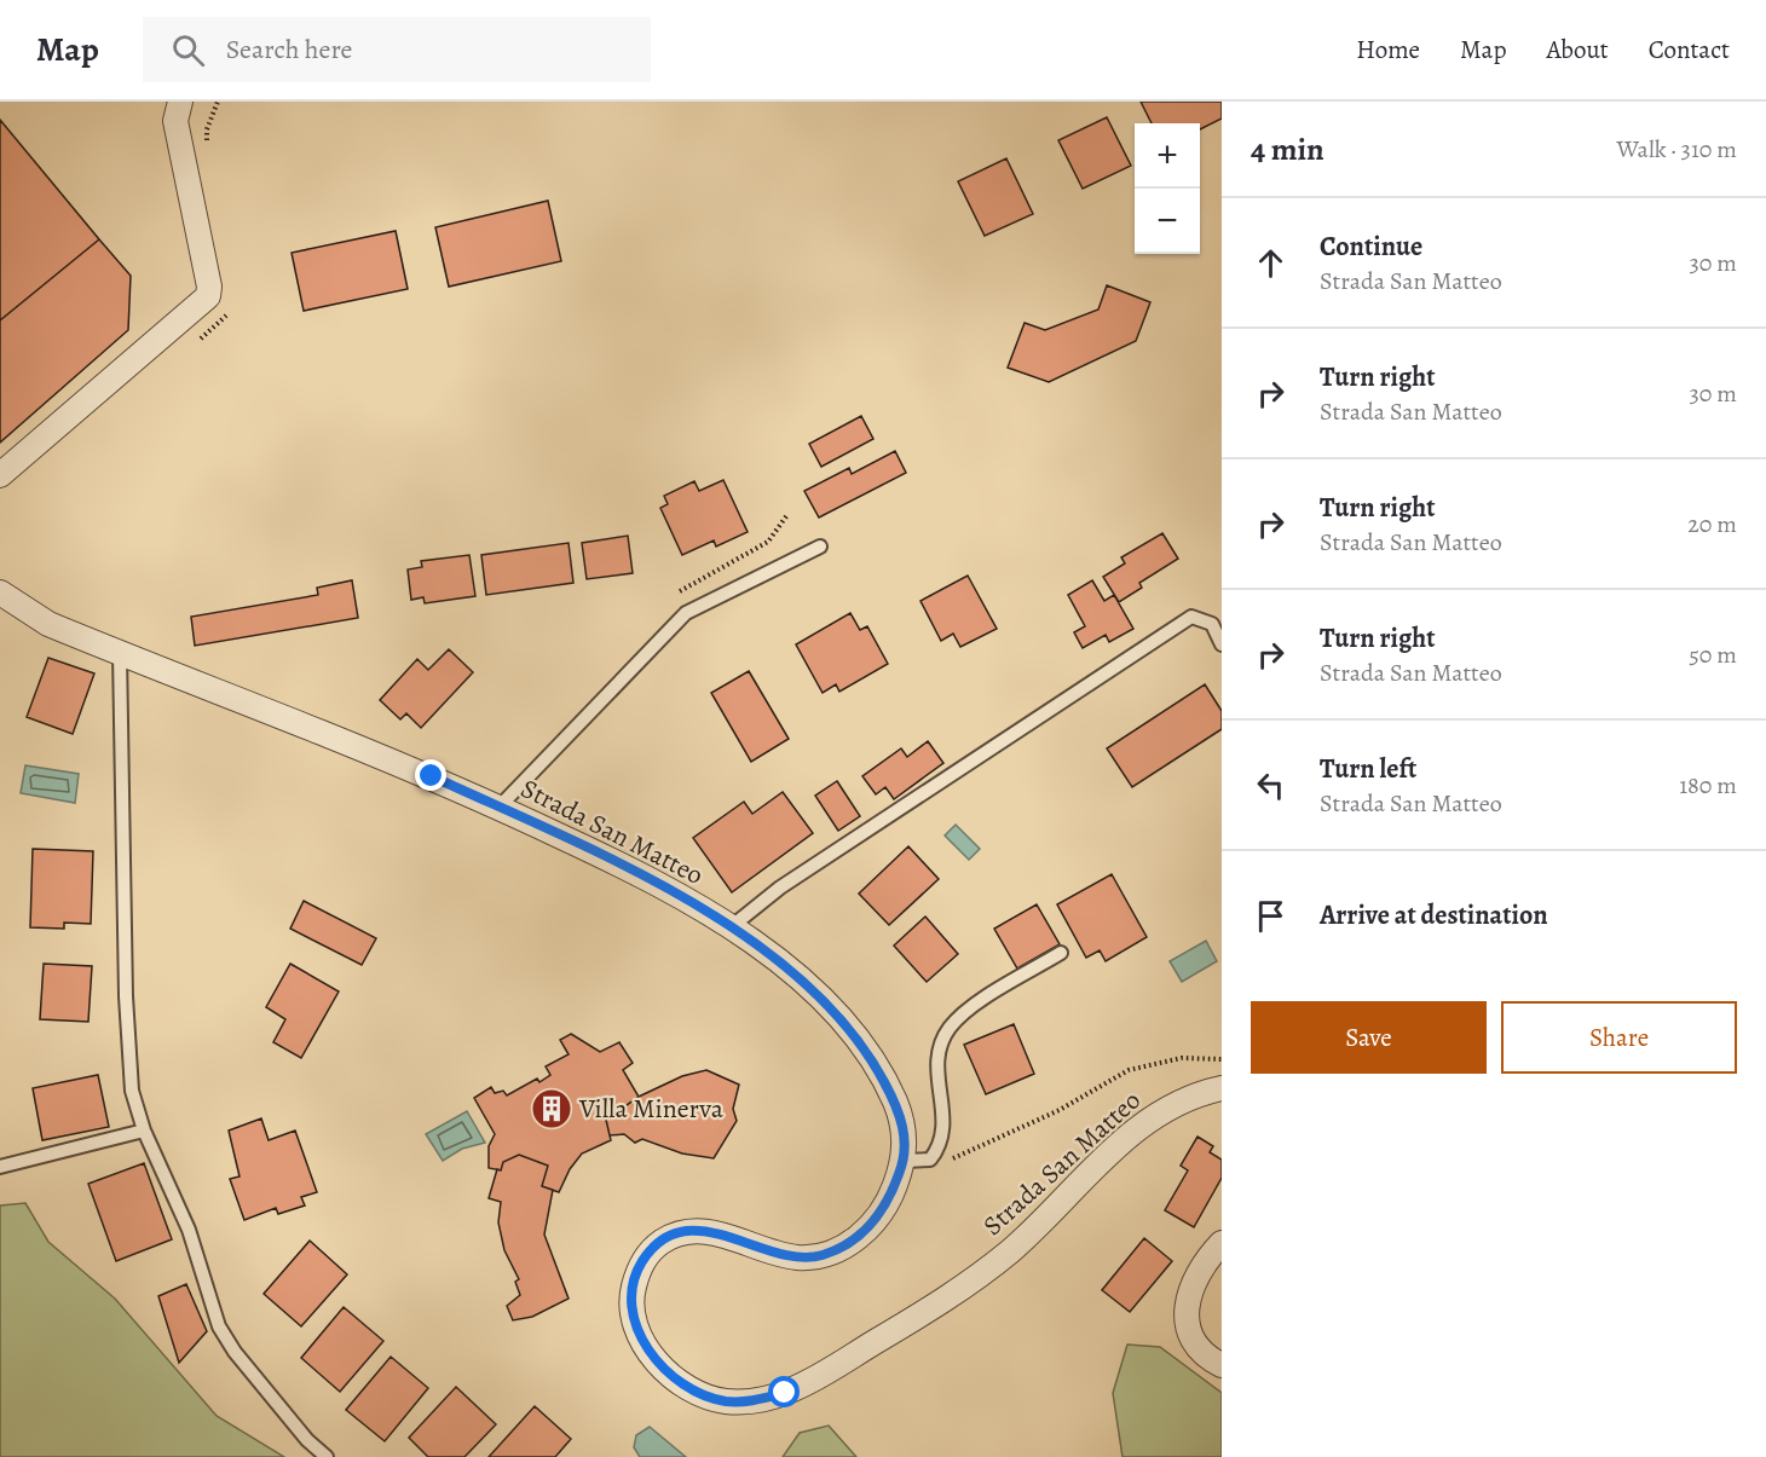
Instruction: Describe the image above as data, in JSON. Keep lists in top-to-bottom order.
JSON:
{
  "streets": {
    "street": ["Strada San Matteo"]
  },
  "places": {
    "building": ["Villa Minerva"]
  },
  "page": {
    "header": "Map",
    "search": "Search here",
    "nav": [
      "Home",
      "Map",
      "About",
      "Contact"
    ],
    "heading": ["4 min", "Walk · 310 m"],
    "map_buttons": ["+", "−"],
    "list": [
      ["Continue", "Strada San Matteo", "30 m"],
      ["Turn right", "Strada San Matteo", "30 m"],
      ["Turn right", "Strada San Matteo", "20 m"],
      ["Turn right", "Strada San Matteo", "50 m"],
      ["Turn left", "Strada San Matteo", "180 m"],
      "Arrive at destination"
    ],
    "buttons": ["Save", "Share"]
  }
}
